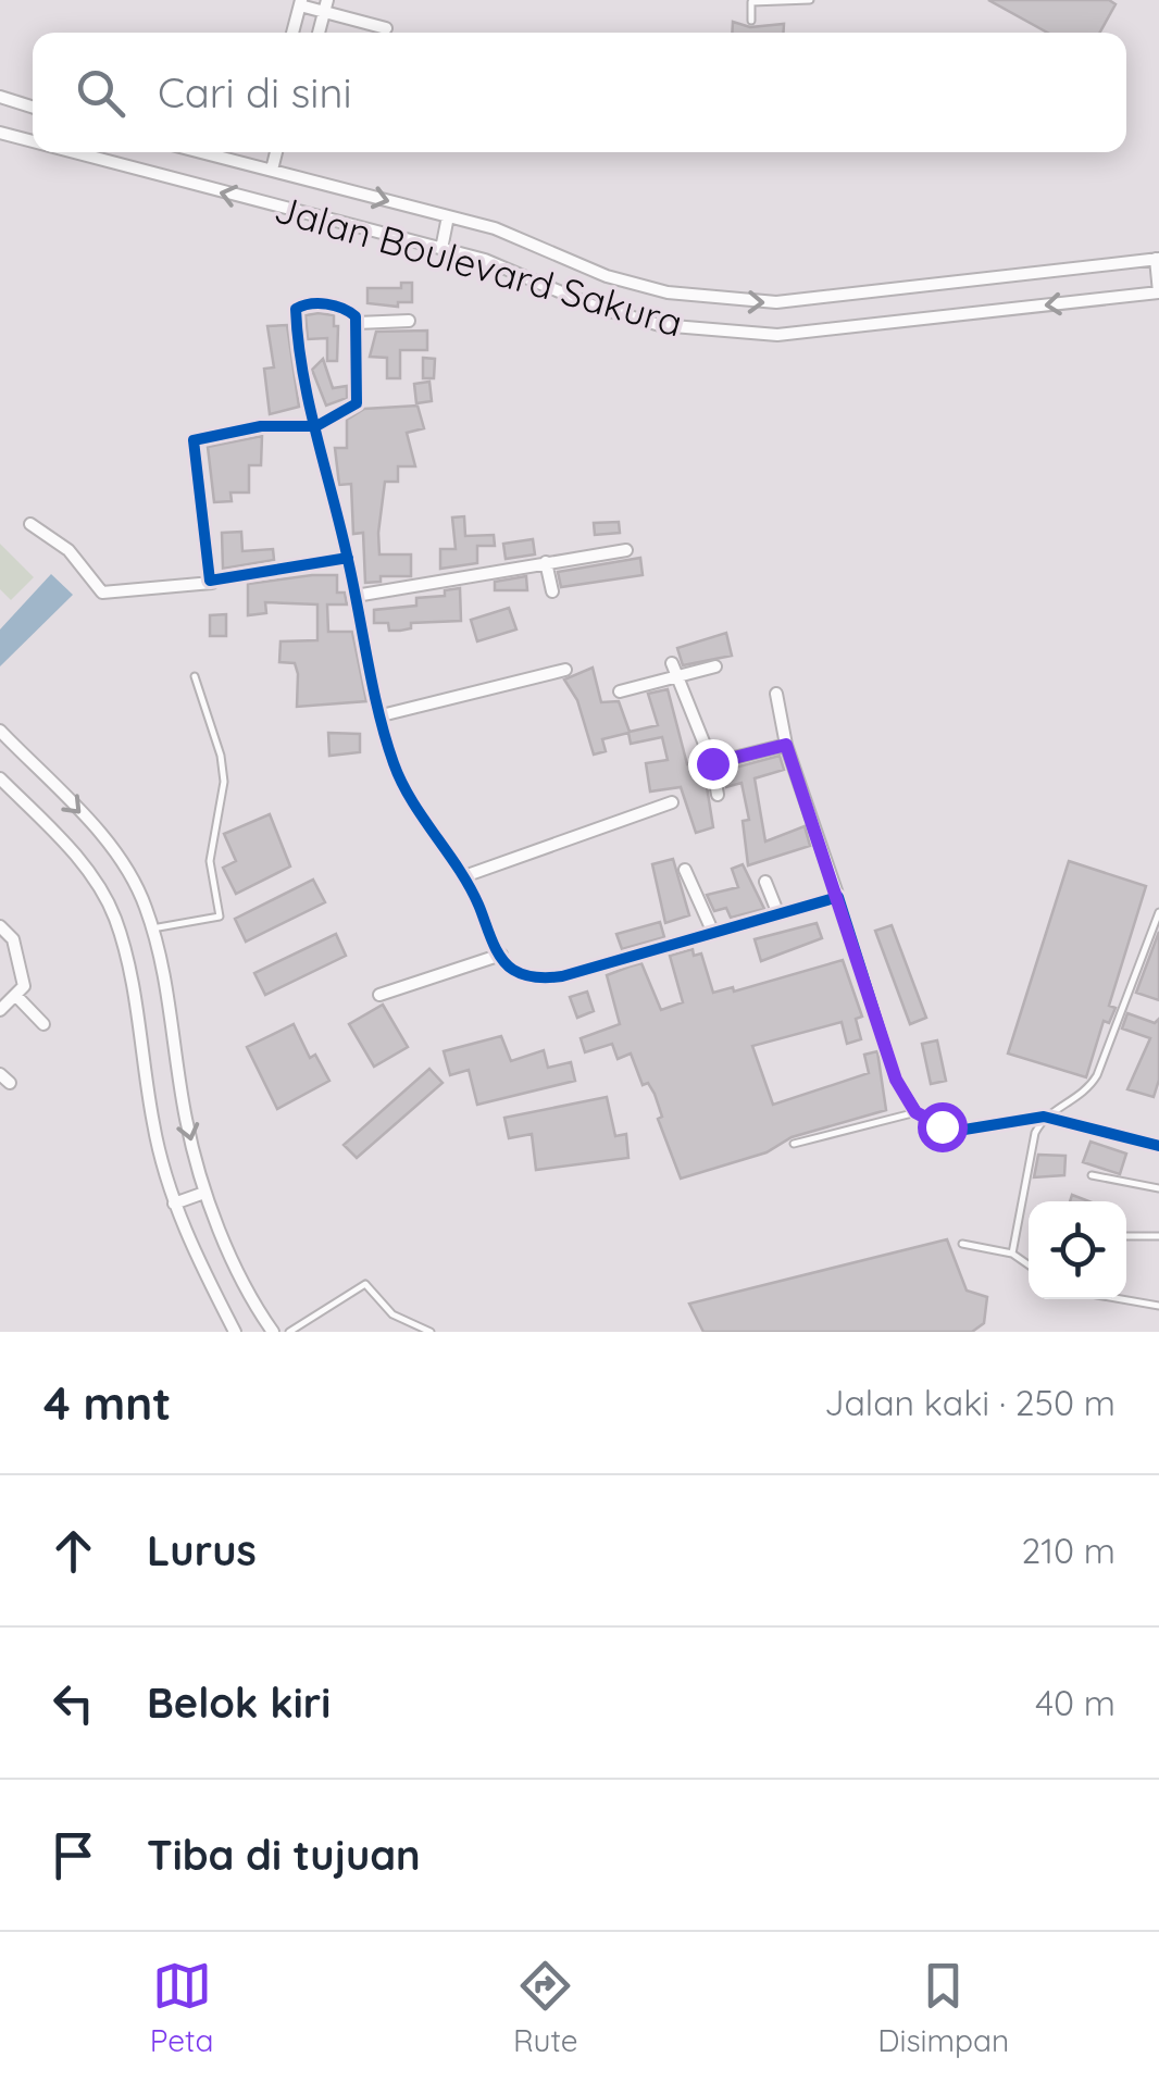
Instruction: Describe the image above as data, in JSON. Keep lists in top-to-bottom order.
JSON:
{
  "streets": {
    "street": ["Jalan Boulevard Sakura"]
  },
  "page": {
    "search": "Cari di sini",
    "heading": ["4 mnt", "Jalan kaki · 250 m"],
    "list": [
      ["Lurus", "210 m"],
      ["Belok kiri", "40 m"],
      "Tiba di tujuan"
    ],
    "nav": ["Peta", "Rute", "Disimpan"]
  }
}
